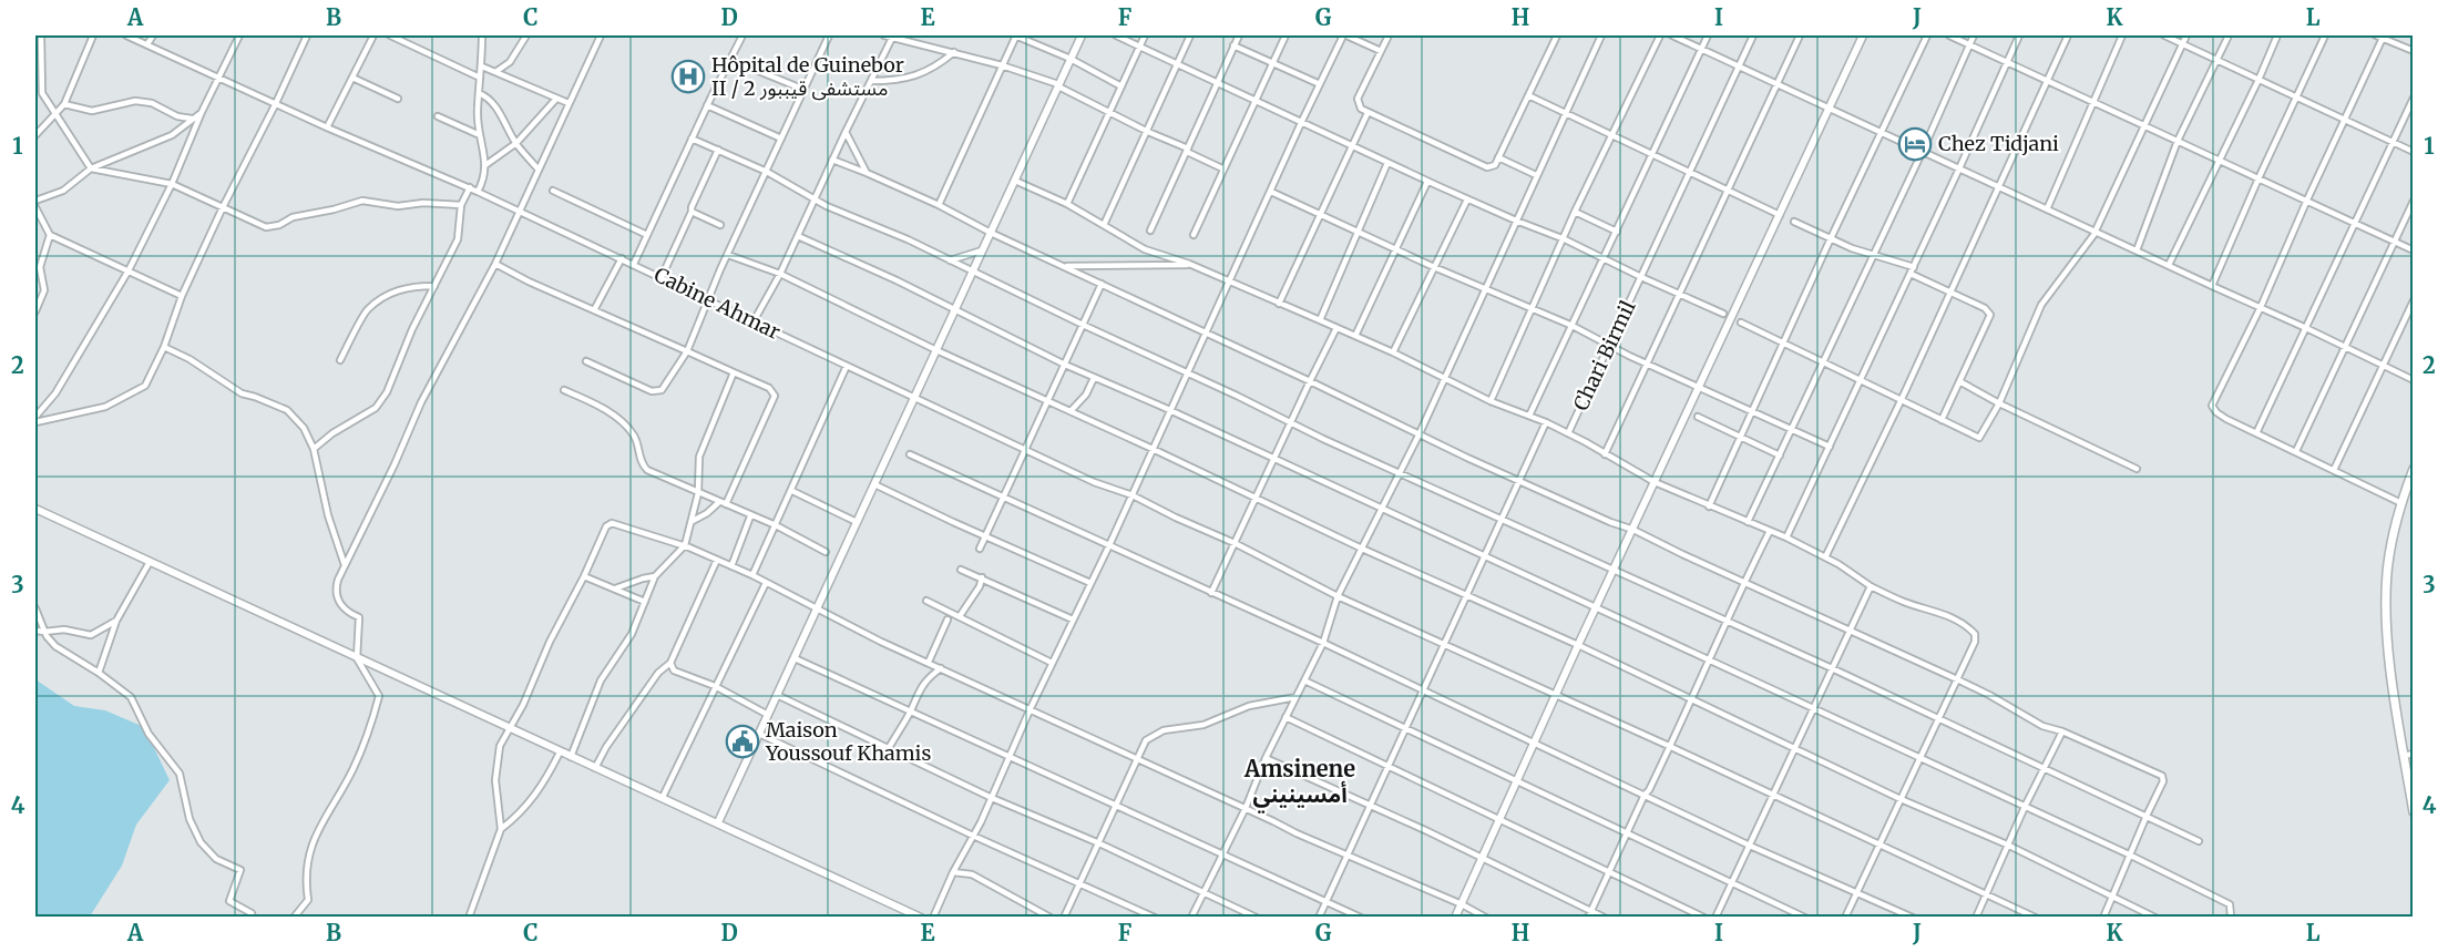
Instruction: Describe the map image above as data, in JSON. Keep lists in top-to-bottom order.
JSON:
{
  "streets": {
    "street": ["Cabine Ahmar", "Chari Birmil"]
  },
  "districts": ["Amsinene أمسينيني"],
  "places": {
    "hospital": ["Hôpital de Guinebor II / مستشفى قيببور 2"],
    "hotel": ["Chez Tidjani"],
    "public building": ["Maison Youssouf Khamis"]
  },
  "grid": {
    "columns": [
      "A",
      "B",
      "C",
      "D",
      "E",
      "F",
      "G",
      "H",
      "I",
      "J",
      "K",
      "L"
    ],
    "rows": [
      "1",
      "2",
      "3",
      "4"
    ]
  }
}
